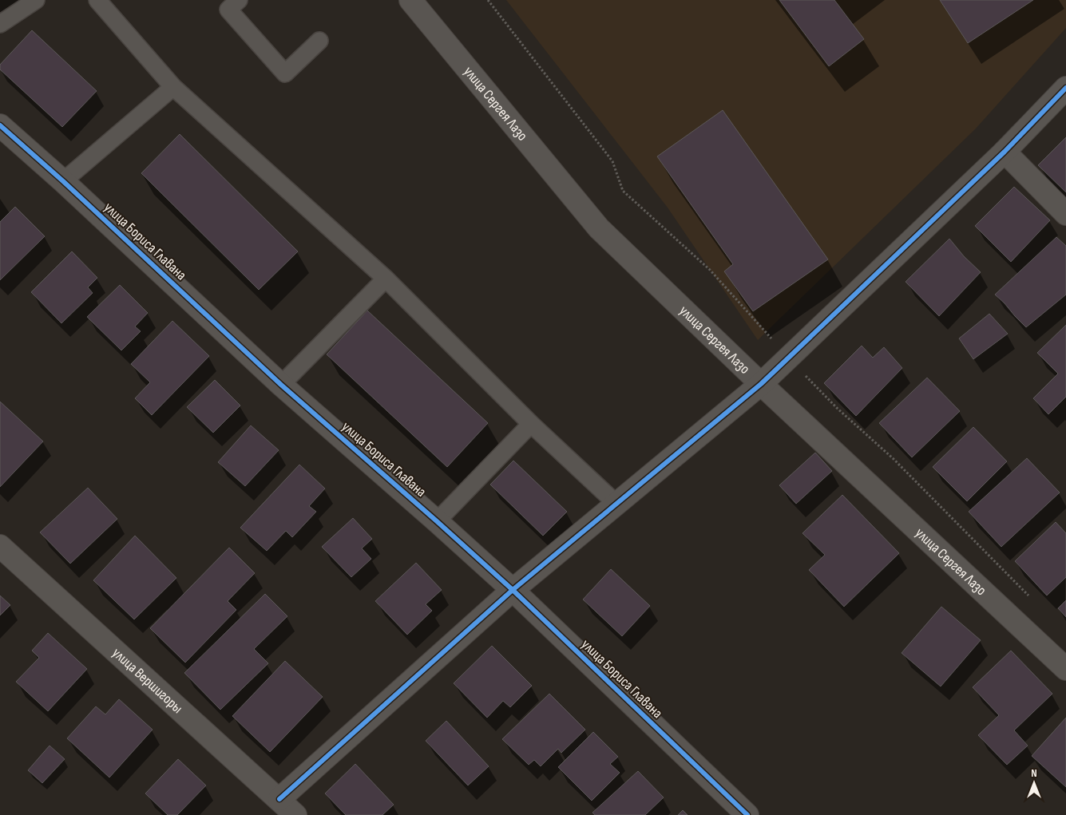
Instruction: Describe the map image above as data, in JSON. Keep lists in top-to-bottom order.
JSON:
{
  "streets": {
    "street": ["улица Сергея Лазо", "улица Бориса Главана", "улица Вершигоры"]
  },
  "north": "top"
}
